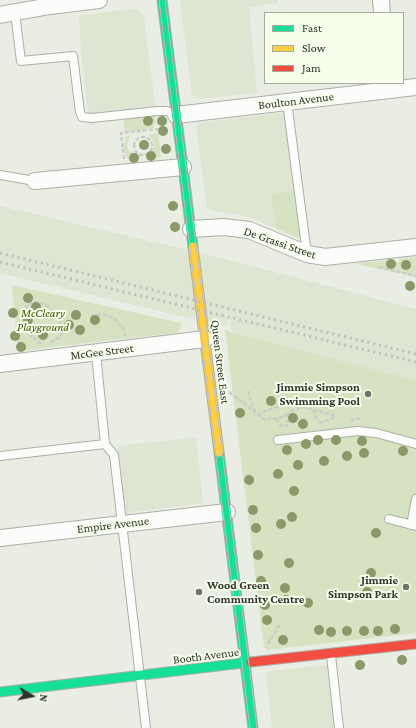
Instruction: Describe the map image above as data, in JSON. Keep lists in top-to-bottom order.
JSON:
{
  "streets": {
    "main road": ["Queen Street East", "Booth Avenue"],
    "street": [
      "Boulton Avenue",
      "De Grassi Street",
      "McGee Street",
      "Empire Avenue"
    ]
  },
  "crossings": [
    ["Boulton Avenue", "Queen Street East"],
    ["De Grassi Street", "Queen Street East"],
    ["McGee Street", "Queen Street East"],
    ["Queen Street East", "Empire Avenue"],
    ["Queen Street East", "Booth Avenue"]
  ],
  "parks": ["McCleary Playground"],
  "places": ["Jimmie Simpson Swimming Pool", "Jimmie Simpson Park", "Wood Green Community Centre"],
  "legend": ["Fast", "Slow", "Jam"],
  "north": "right"
}
